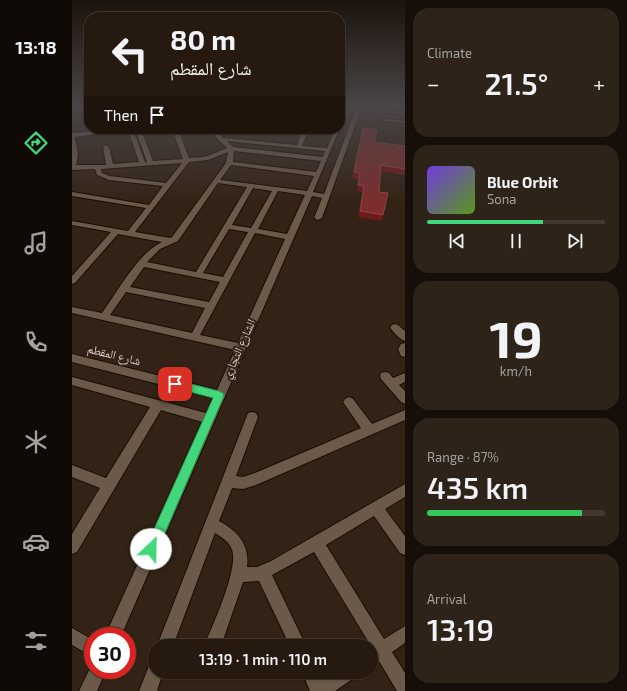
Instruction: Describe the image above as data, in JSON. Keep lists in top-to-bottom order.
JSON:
{
  "streets": {
    "street": ["الشارع التجاري", "شارع المقطم"]
  },
  "crossings": [
    ["الشارع التجاري", "شارع المقطم"]
  ],
  "page": {
    "tabs": "13:18",
    "tile": [
      "Climate",
      ["19", "km/h"],
      ["Range · 87%", "435 km"],
      ["Arrival", "13:19"]
    ],
    "turn": ["80 m", "شارع المقطم"],
    "heat": ["−", "21.5°", "+"],
    "then": "Then",
    "song": ["Blue Orbit", "Sona"],
    "limit": "30",
    "trip": "13:19 · 1 min · 110 m"
  }
}
